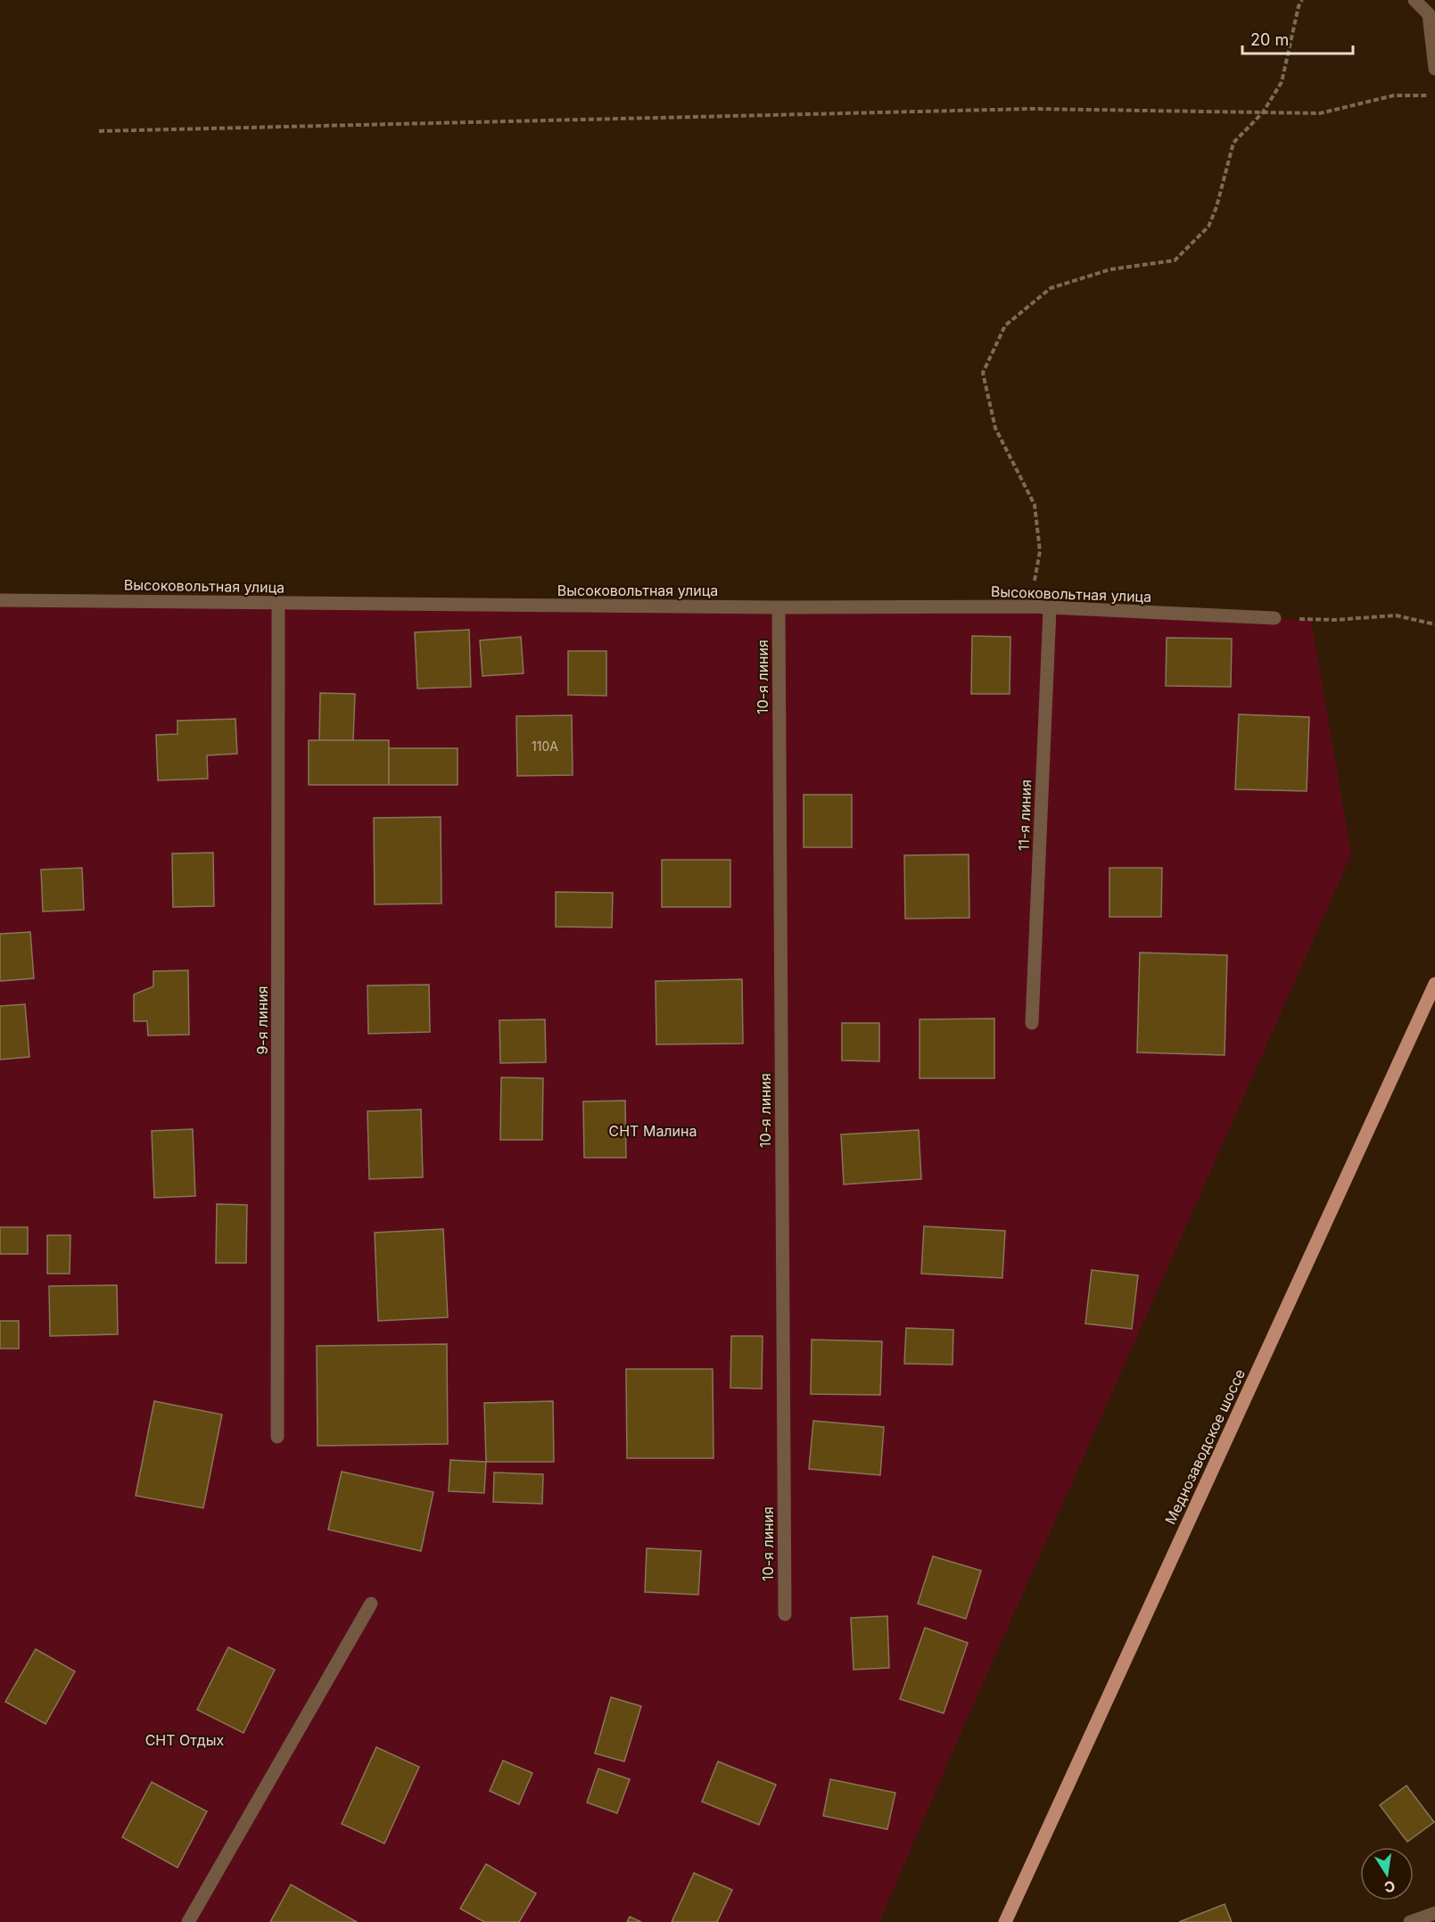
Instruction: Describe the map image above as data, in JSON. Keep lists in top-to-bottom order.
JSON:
{
  "streets": {
    "main road": ["Меднозаводское шоссе"],
    "street": [
      "Высоковольтная улица",
      "10-я линия",
      "11-я линия",
      "9-я линия"
    ]
  },
  "crossings": [
    ["Высоковольтная улица", "10-я линия"],
    ["Высоковольтная улица", "11-я линия"],
    ["Высоковольтная улица", "9-я линия"]
  ],
  "parks": ["СНТ Малина", "СНТ Отдых"],
  "house_numbers": ["110А"],
  "scale_bar": "20 m",
  "north": "bottom"
}
